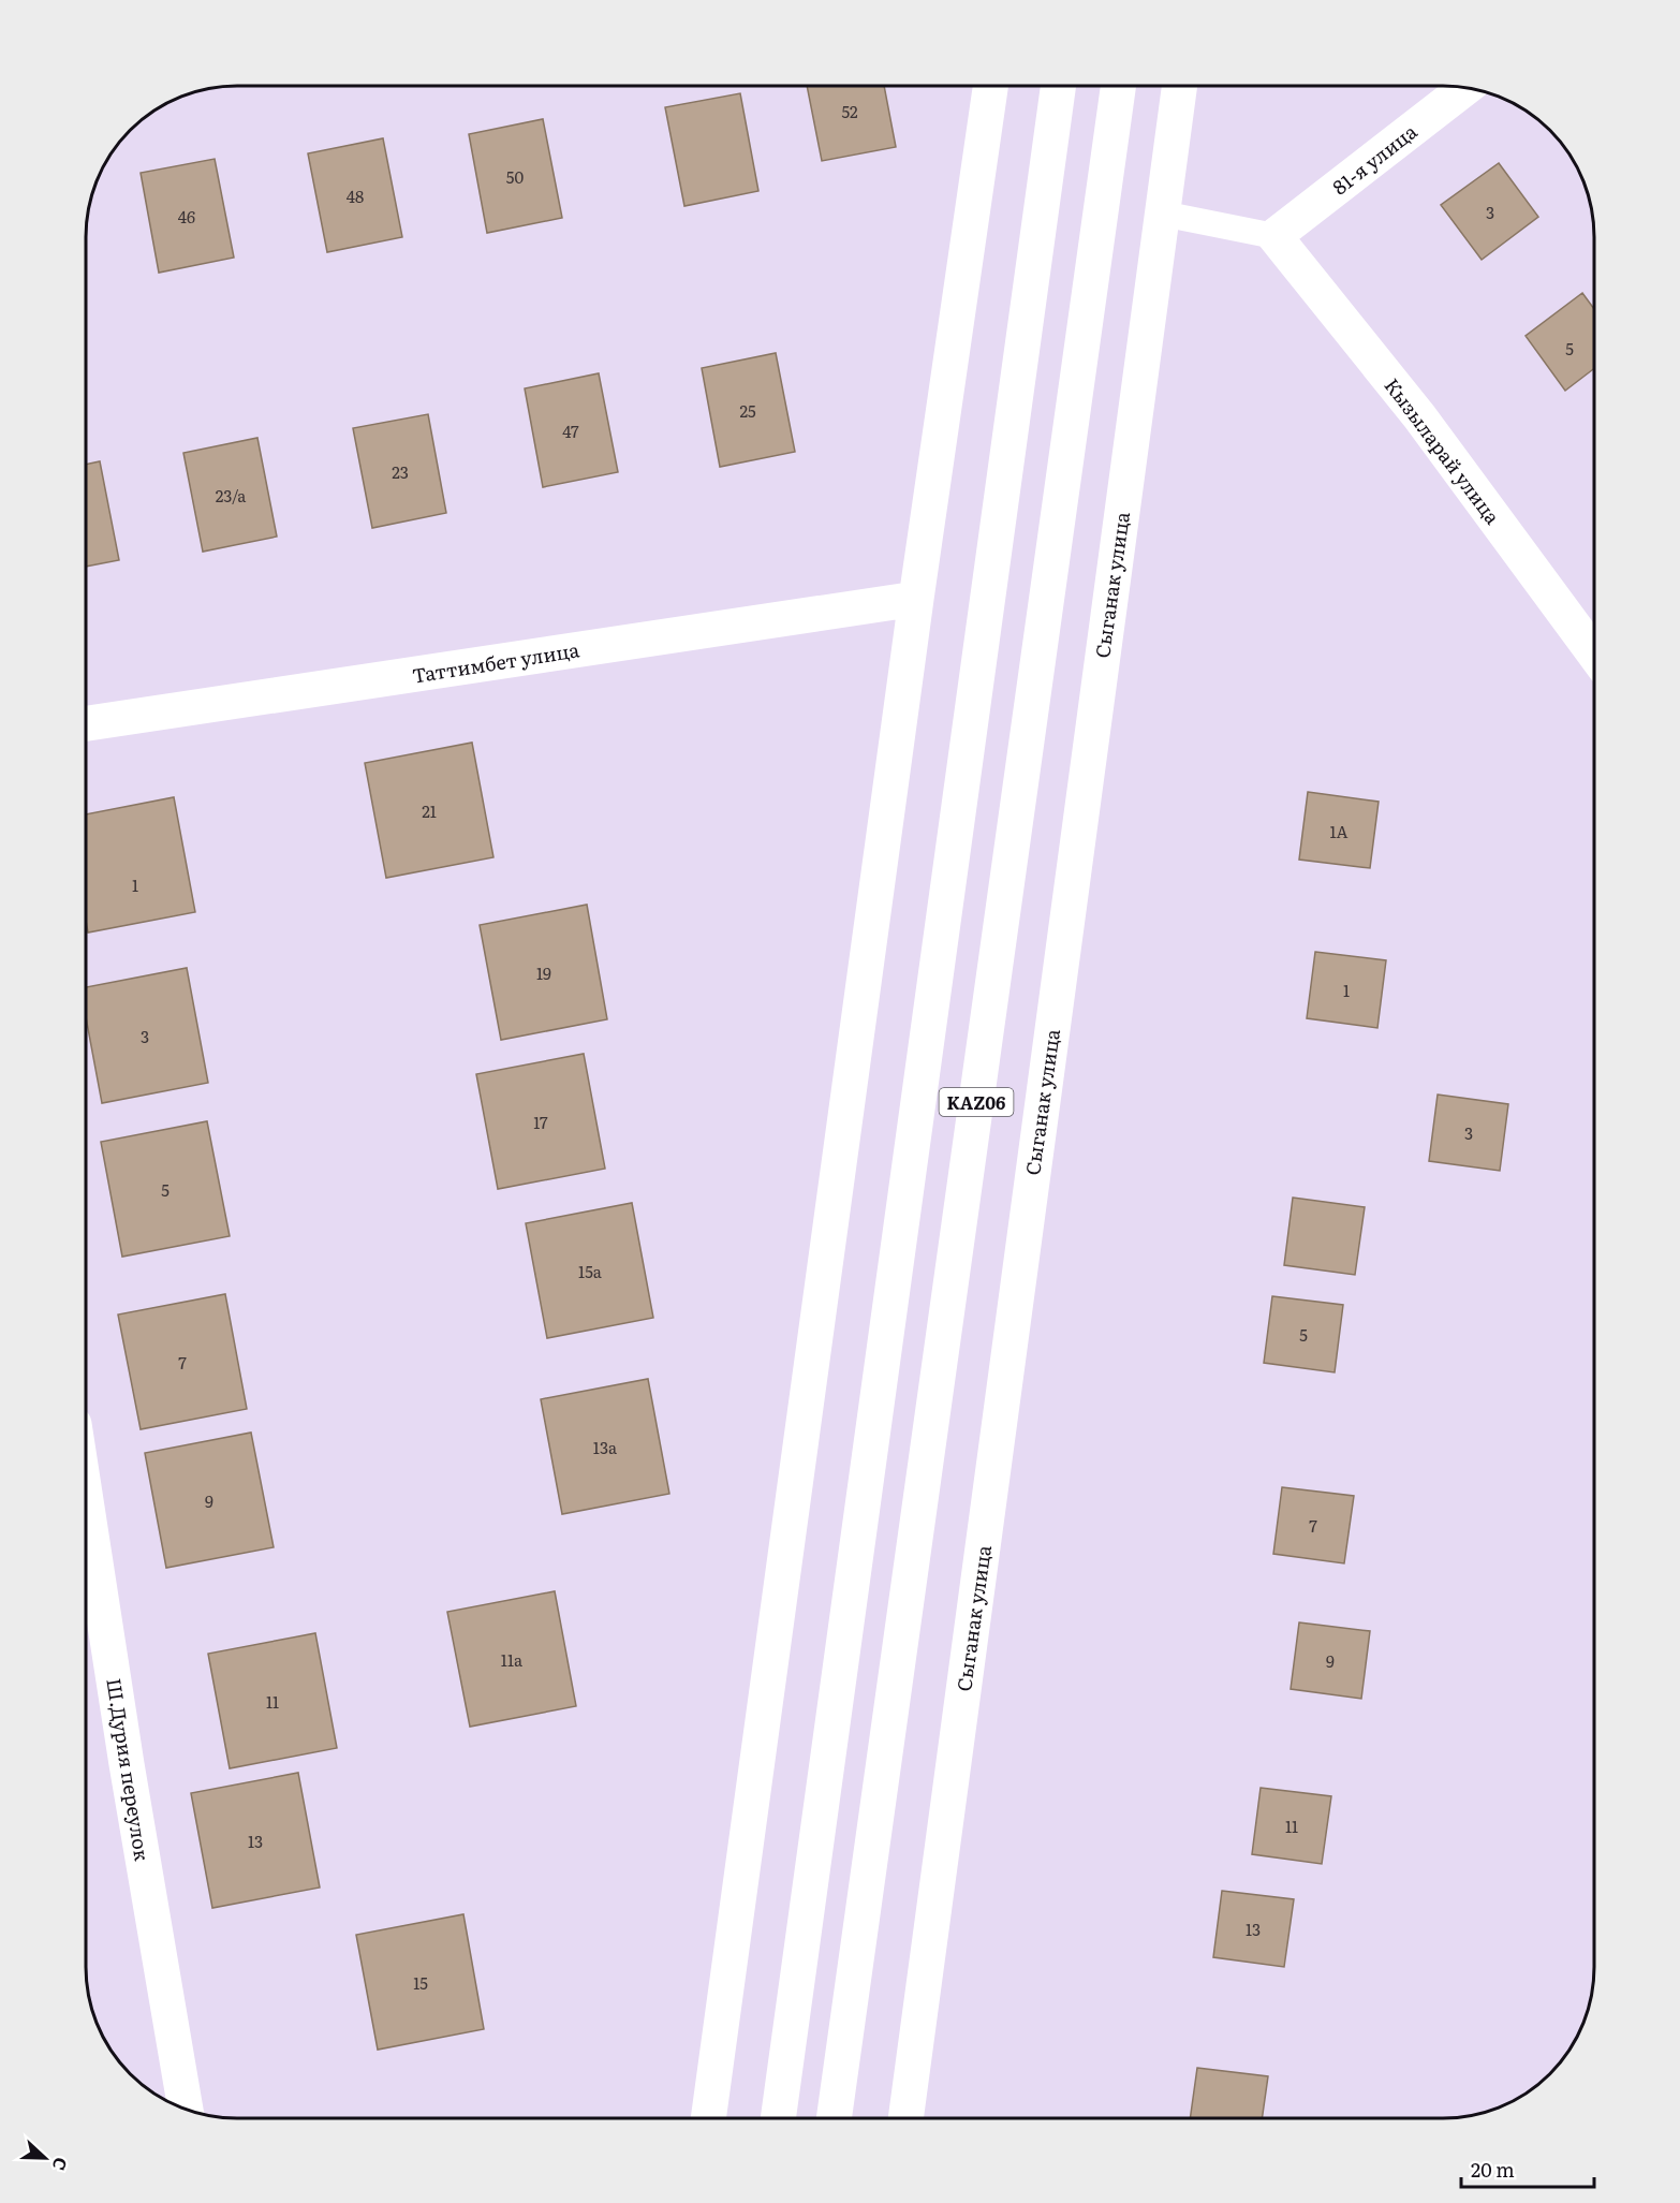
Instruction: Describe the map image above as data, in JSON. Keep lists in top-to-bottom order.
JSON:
{
  "streets": {
    "main road": [
      "81-я улица",
      "Кызыларай улица",
      "Сыганак улица",
      "Таттимбет улица",
      "KАZ06",
      "Ш.Дурия переулок"
    ]
  },
  "crossings": [
    ["81-я улица", "Кызыларай улица"]
  ],
  "house_numbers": [
    "52",
    "50",
    "48",
    "3",
    "46",
    "5",
    "25",
    "47",
    "23",
    "23/a",
    "21",
    "1А",
    "1",
    "19",
    "1",
    "3",
    "17",
    "3",
    "5",
    "15a",
    "5",
    "7",
    "13a",
    "9",
    "7",
    "11a",
    "9",
    "11",
    "11",
    "13",
    "13",
    "15"
  ],
  "scale_bar": "20 m",
  "north": "right"
}
